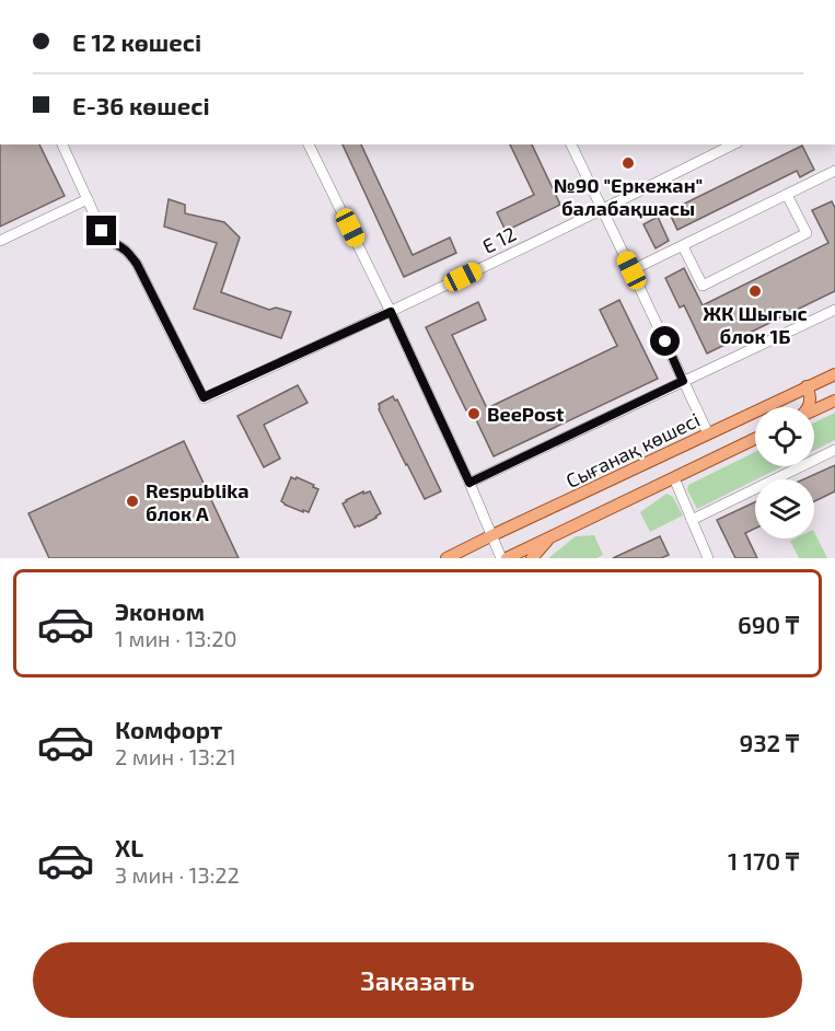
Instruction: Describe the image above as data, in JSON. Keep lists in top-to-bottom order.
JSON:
{
  "streets": {
    "main road": ["Сығанақ көшесі"],
    "street": ["E 12"]
  },
  "places": [
    "№90 \"Еркежан\" балабақшасы",
    "ЖК Шыгыс блок 1Б",
    "BeePost",
    "Respublika блок А"
  ],
  "page": {
    "banner": ["Е 12 көшесі", "Е-36 көшесі"],
    "list": [
      {
        "name": "Эконом",
        "note": "1 мин · 13:20",
        "value": "690 ₸"
      },
      {
        "name": "Комфорт",
        "note": "2 мин · 13:21",
        "value": "932 ₸"
      },
      {
        "name": "XL",
        "note": "3 мин · 13:22",
        "value": "1 170 ₸"
      }
    ],
    "buttons": "Заказать"
  }
}
